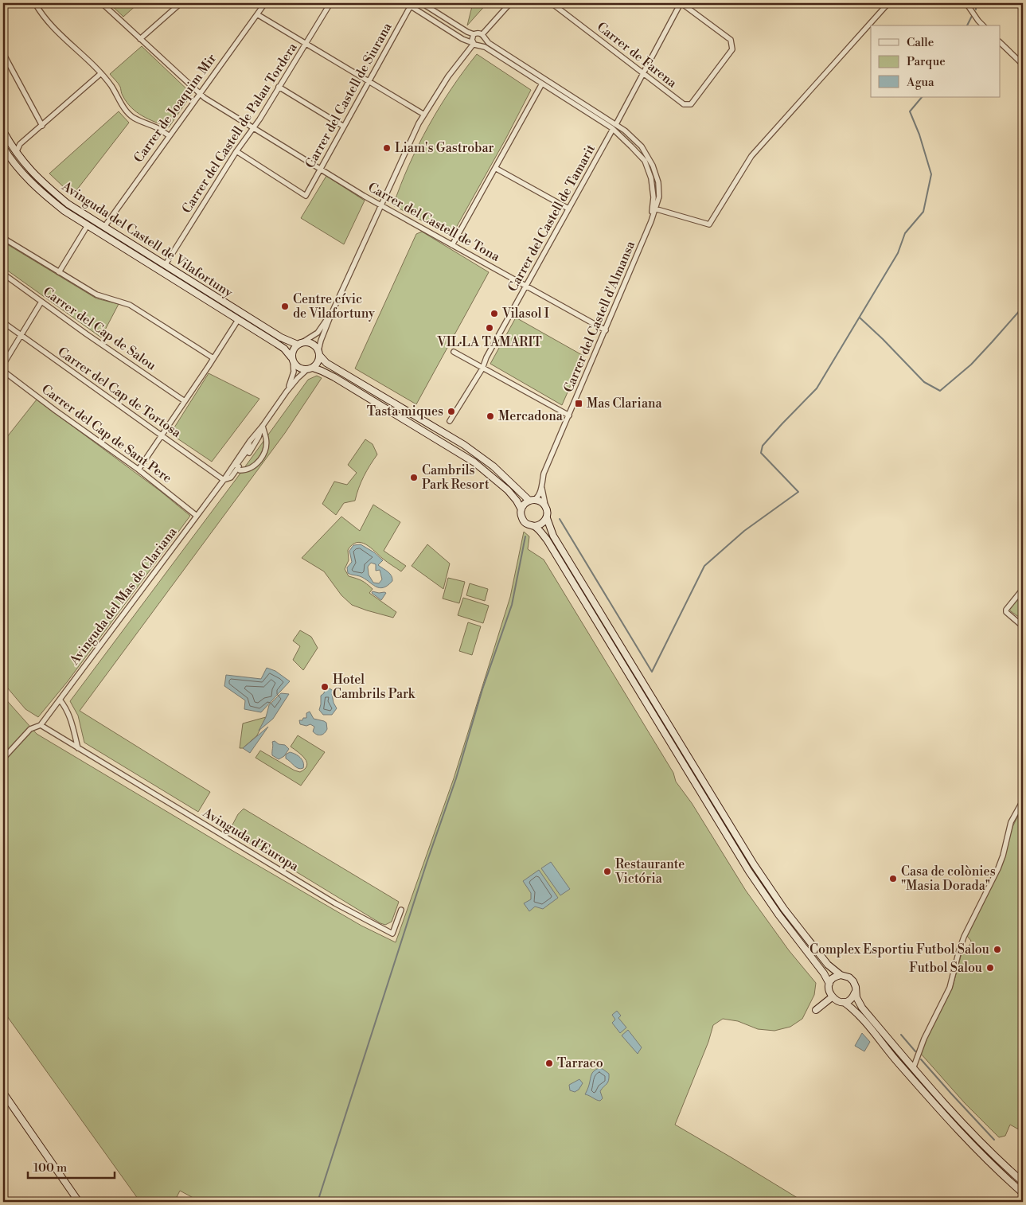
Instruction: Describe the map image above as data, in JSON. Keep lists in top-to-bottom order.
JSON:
{
  "streets": {
    "street": [
      "Carrer de Farena",
      "Carrer del Castell de Siurana",
      "Carrer de Joaquim Mir",
      "Carrer del Castell de Palau Tordera",
      "Carrer del Castell de Tamarit",
      "Carrer del Castell de Tona",
      "Avinguda del Castell de Vilafortuny",
      "Carrer del Castell d'Almansa",
      "Carrer del Cap de Salou",
      "Carrer del Cap de Tortosa",
      "Carrer del Cap de Sant Pere",
      "Avinguda del Mas de Clariana",
      "Avinguda d'Europa"
    ]
  },
  "crossings": [
    ["Carrer del Castell de Siurana", "Carrer del Castell de Palau Tordera"],
    ["Carrer del Castell de Siurana", "Carrer del Castell de Tona"],
    ["Carrer de Joaquim Mir", "Carrer del Castell de Tona"],
    ["Carrer de Joaquim Mir", "Avinguda del Castell de Vilafortuny"],
    ["Carrer del Castell de Palau Tordera", "Carrer del Castell de Tona"],
    ["Carrer del Castell de Palau Tordera", "Avinguda del Castell de Vilafortuny"],
    ["Carrer del Castell de Tamarit", "Carrer del Castell de Tona"],
    ["Carrer del Castell de Tamarit", "Carrer del Castell d'Almansa"],
    ["Carrer del Castell de Tona", "Carrer del Castell d'Almansa"],
    ["Avinguda del Castell de Vilafortuny", "Avinguda del Mas de Clariana"],
    ["Carrer del Cap de Tortosa", "Avinguda del Mas de Clariana"],
    ["Carrer del Cap de Sant Pere", "Avinguda del Mas de Clariana"],
    ["Avinguda del Mas de Clariana", "Avinguda d'Europa"]
  ],
  "places": {
    "other": [
      "Liam's Gastrobar",
      "Centre cívic de Vilafortuny",
      "Vilasol I",
      "VIL·LA TAMARIT",
      "Tasta miques",
      "Mercadona",
      "Cambrils Park Resort",
      "Hotel Cambrils Park",
      "Restaurante Victória",
      "Casa de colònies \"Masia Dorada\"",
      "Complex Esportiu Futbol Salou",
      "Futbol Salou",
      "Tarraco"
    ],
    "transit": ["Mas Clariana"]
  },
  "legend": ["Calle", "Parque", "Agua"],
  "scale_bar": "100 m"
}
